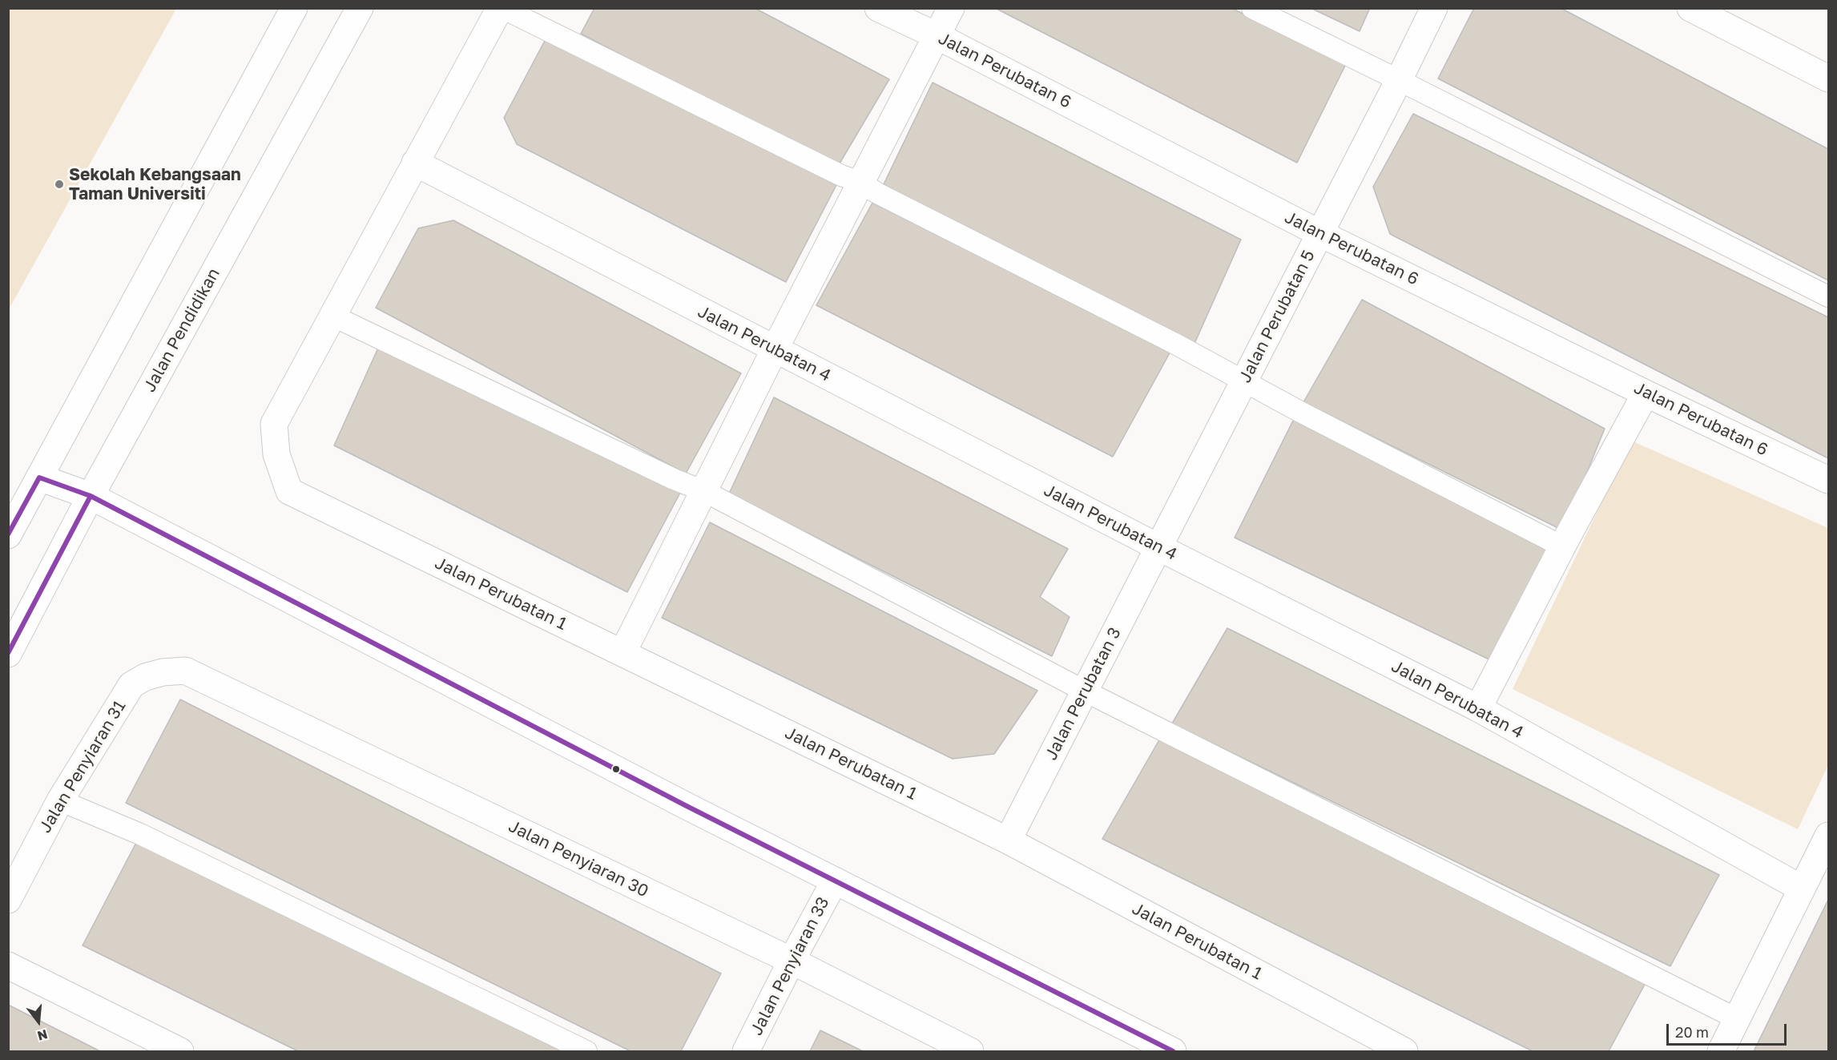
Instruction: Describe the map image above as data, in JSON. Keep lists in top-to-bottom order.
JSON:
{
  "streets": {
    "street": [
      "Jalan Perubatan 6",
      "Jalan Perubatan 5",
      "Jalan Pendidikan",
      "Jalan Perubatan 4",
      "Jalan Perubatan 1",
      "Jalan Perubatan 3",
      "Jalan Penyiaran 31",
      "Jalan Penyiaran 30",
      "Jalan Penyiaran 33"
    ]
  },
  "crossings": [
    ["Jalan Perubatan 6", "Jalan Perubatan 5"],
    ["Jalan Perubatan 5", "Jalan Perubatan 4"],
    ["Jalan Perubatan 5", "Jalan Perubatan 3"],
    ["Jalan Perubatan 4", "Jalan Perubatan 3"],
    ["Jalan Perubatan 1", "Jalan Perubatan 3"],
    ["Jalan Penyiaran 31", "Jalan Penyiaran 30"],
    ["Jalan Penyiaran 30", "Jalan Penyiaran 33"]
  ],
  "places": ["Sekolah Kebangsaan Taman Universiti"],
  "scale_bar": "20 m",
  "north": "bottom"
}
